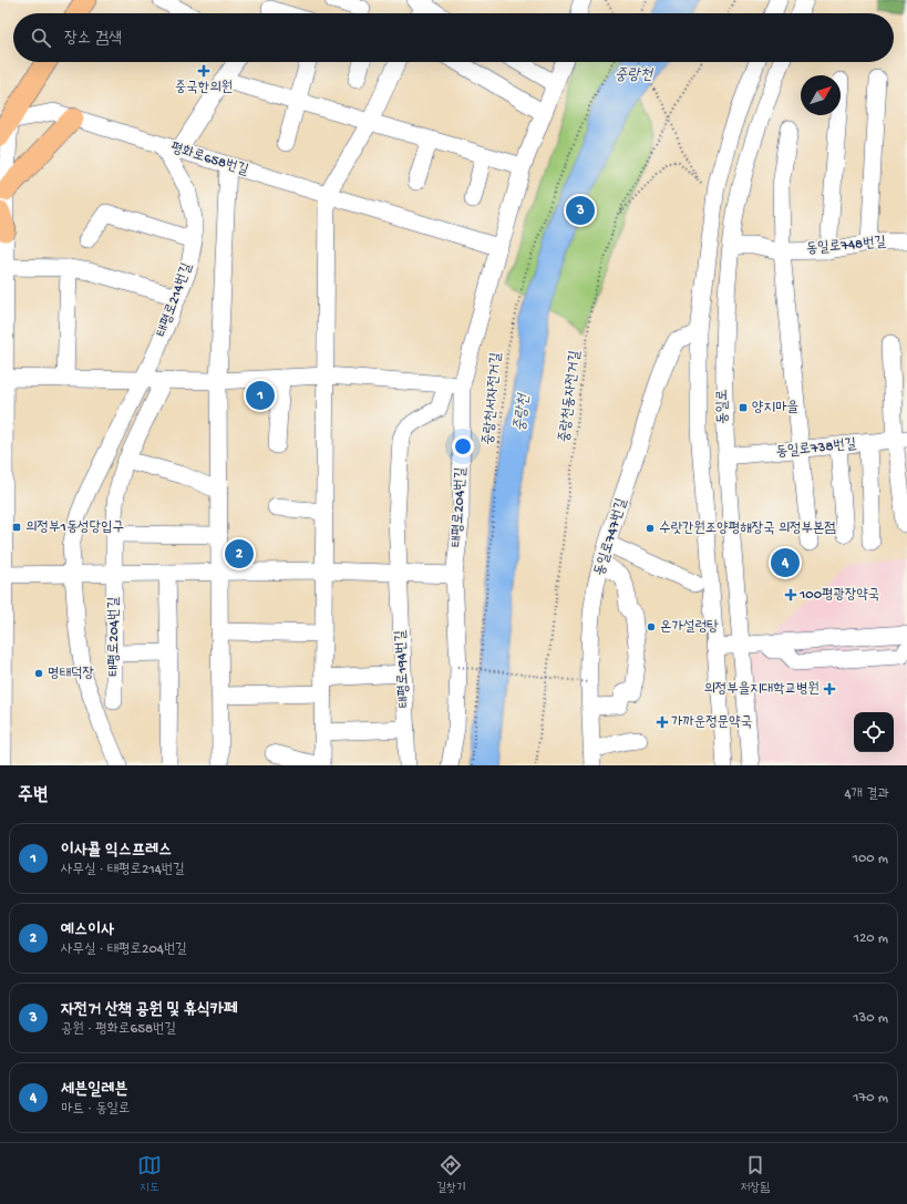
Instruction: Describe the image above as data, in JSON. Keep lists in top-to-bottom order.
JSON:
{
  "streets": {
    "street": [
      "평화로658번길",
      "동일로748번길",
      "태평로214번길",
      "동일로",
      "동일로738번길",
      "태평로204번길",
      "동일로747번길",
      "태평로194번길"
    ],
    "path": ["중랑천동자전거길", "중랑천서자전거길"]
  },
  "crossings": [
    ["평화로658번길", "태평로214번길"],
    ["동일로748번길", "동일로"],
    ["동일로", "동일로738번길"],
    ["동일로", "동일로747번길"]
  ],
  "water": ["중랑천"],
  "places": {
    "health": [
      "중국한의원",
      "100평광장약국",
      "의정부을지대학교병원",
      "가까운정문약국"
    ],
    "transit": ["양지마을", "의정부1동성당입구"],
    "other": ["수랏간원조양평해장국 의정부본점", "온가설렁탕", "명태덕장"]
  },
  "north": "top right",
  "page": {
    "search": "장소 검색",
    "pins": [
      "3",
      "1",
      "2",
      "4"
    ],
    "heading": ["주변", "4개 결과"],
    "list": [
      {
        "mark": "1",
        "name": "이사콜 익스프레스",
        "note": "사무실 · 태평로214번길",
        "value": "100 m"
      },
      {
        "mark": "2",
        "name": "예스이사",
        "note": "사무실 · 태평로204번길",
        "value": "120 m"
      },
      {
        "mark": "3",
        "name": "자전거 산책 공원 및 휴식카페",
        "note": "공원 · 평화로658번길",
        "value": "130 m"
      },
      {
        "mark": "4",
        "name": "세븐일레븐",
        "note": "마트 · 동일로",
        "value": "170 m"
      }
    ],
    "nav": ["지도", "길찾기", "저장됨"]
  }
}
